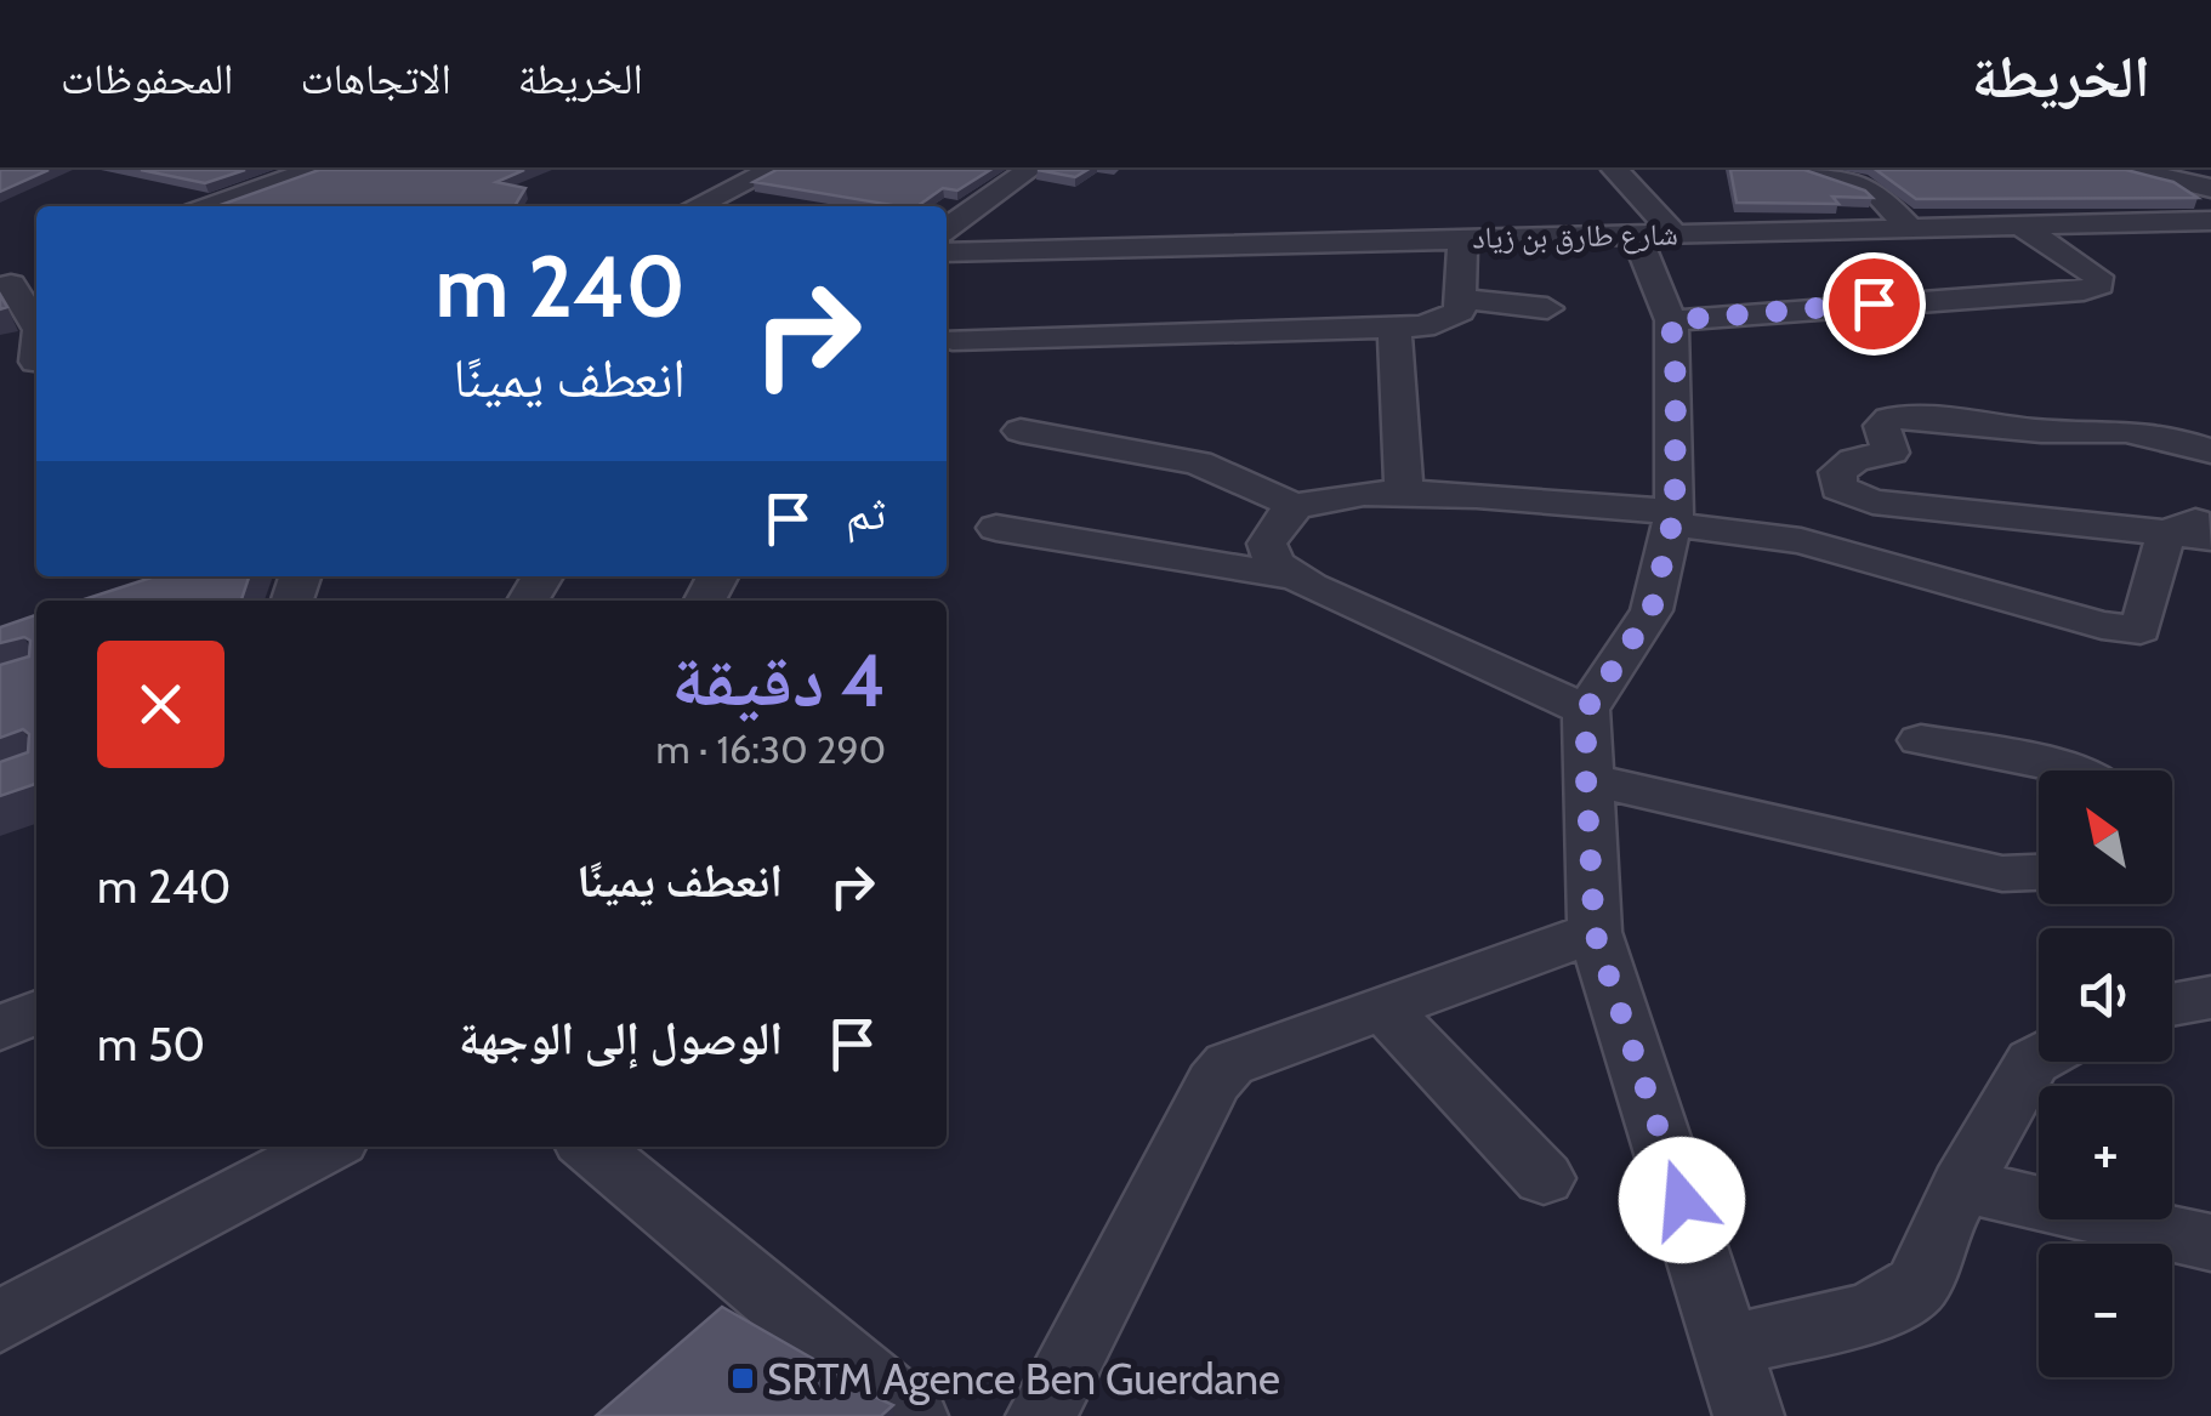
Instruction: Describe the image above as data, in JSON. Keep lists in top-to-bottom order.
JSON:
{
  "streets": {
    "street": ["شارع طارق بن زياد"]
  },
  "places": {
    "transit": ["SRTM Agence Ben Guerdane"]
  },
  "north": "top left",
  "page": {
    "header": "الخريطة",
    "nav": ["الخريطة", "الاتجاهات", "المحفوظات"],
    "turn": ["240 m", "انعطف يمينًا"],
    "then": "ثم",
    "heading": ["4 دقيقة", "290 m · 16:30"],
    "map_buttons": ["+", "−"],
    "list": [
      {
        "name": "انعطف يمينًا",
        "value": "240 m"
      },
      {
        "name": "الوصول إلى الوجهة",
        "value": "50 m"
      }
    ]
  }
}
